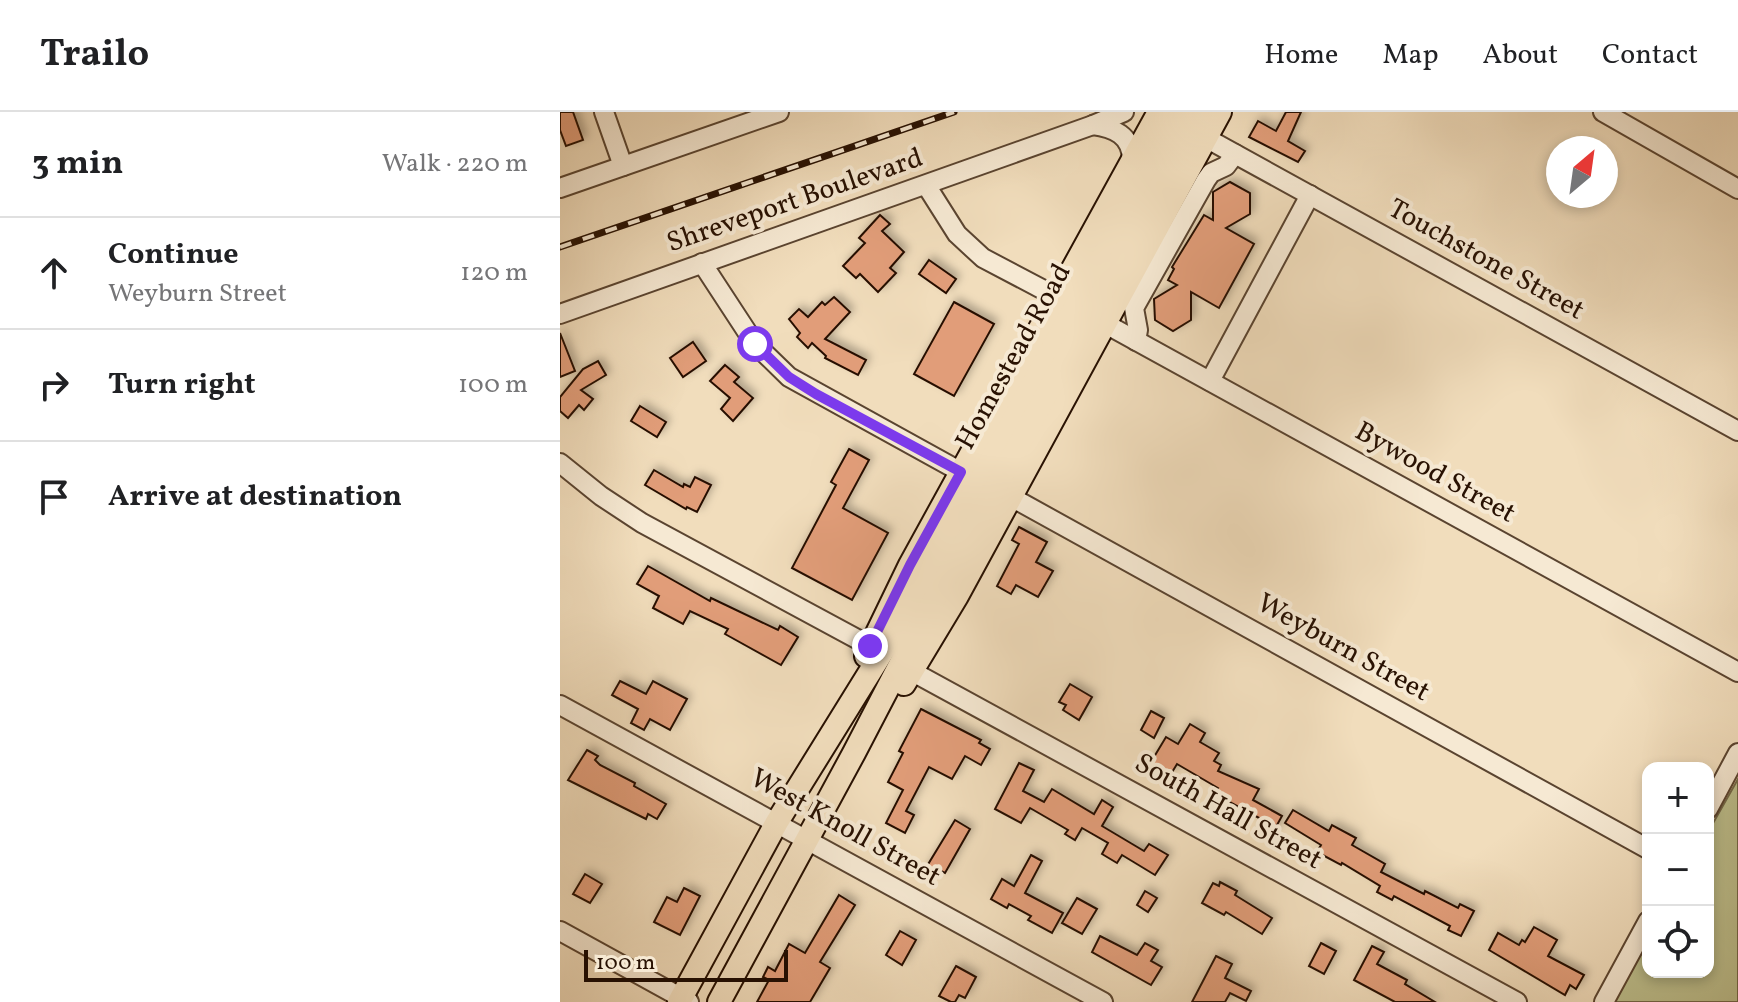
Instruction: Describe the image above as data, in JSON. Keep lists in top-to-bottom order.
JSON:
{
  "streets": {
    "main road": ["Homestead Road"],
    "street": [
      "Shreveport Boulevard",
      "Touchstone Street",
      "Bywood Street",
      "Weyburn Street",
      "South Hall Street",
      "West Knoll Street"
    ]
  },
  "crossings": [
    ["Shreveport Boulevard", "Bywood Street"],
    ["Homestead Road", "Bywood Street"],
    ["Homestead Road", "West Knoll Street"]
  ],
  "scale_bar": "100 m",
  "north": "top right",
  "page": {
    "header": "Trailo",
    "nav": [
      "Home",
      "Map",
      "About",
      "Contact"
    ],
    "heading": ["3 min", "Walk · 220 m"],
    "list": [
      ["Continue", "Weyburn Street", "120 m"],
      ["Turn right", "100 m"],
      "Arrive at destination"
    ],
    "map_buttons": ["+", "−"],
    "scale": "100 m"
  }
}
